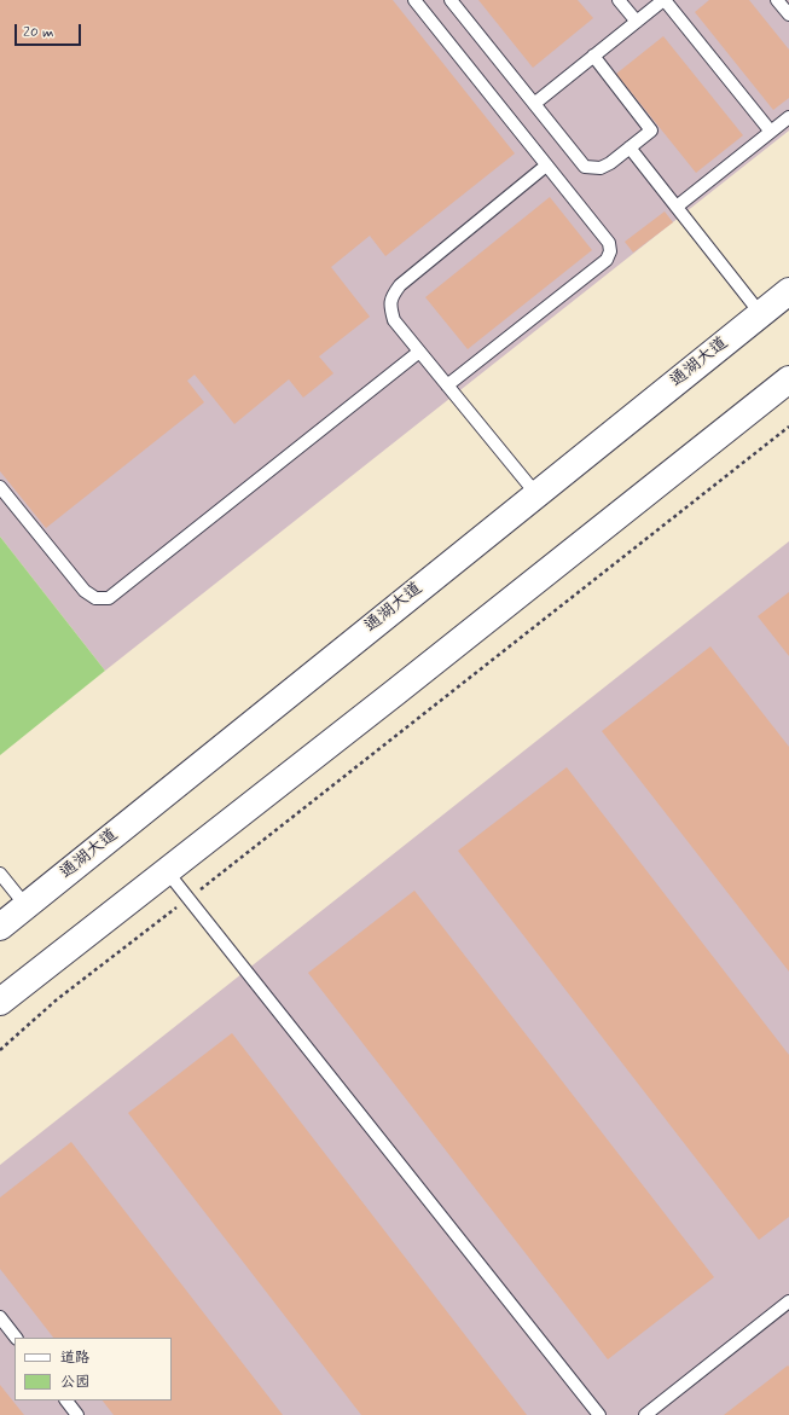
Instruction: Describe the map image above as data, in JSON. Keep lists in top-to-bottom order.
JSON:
{
  "streets": {
    "main road": ["通湖大道"]
  },
  "legend": ["道路", "公园"],
  "scale_bar": "20 m"
}
